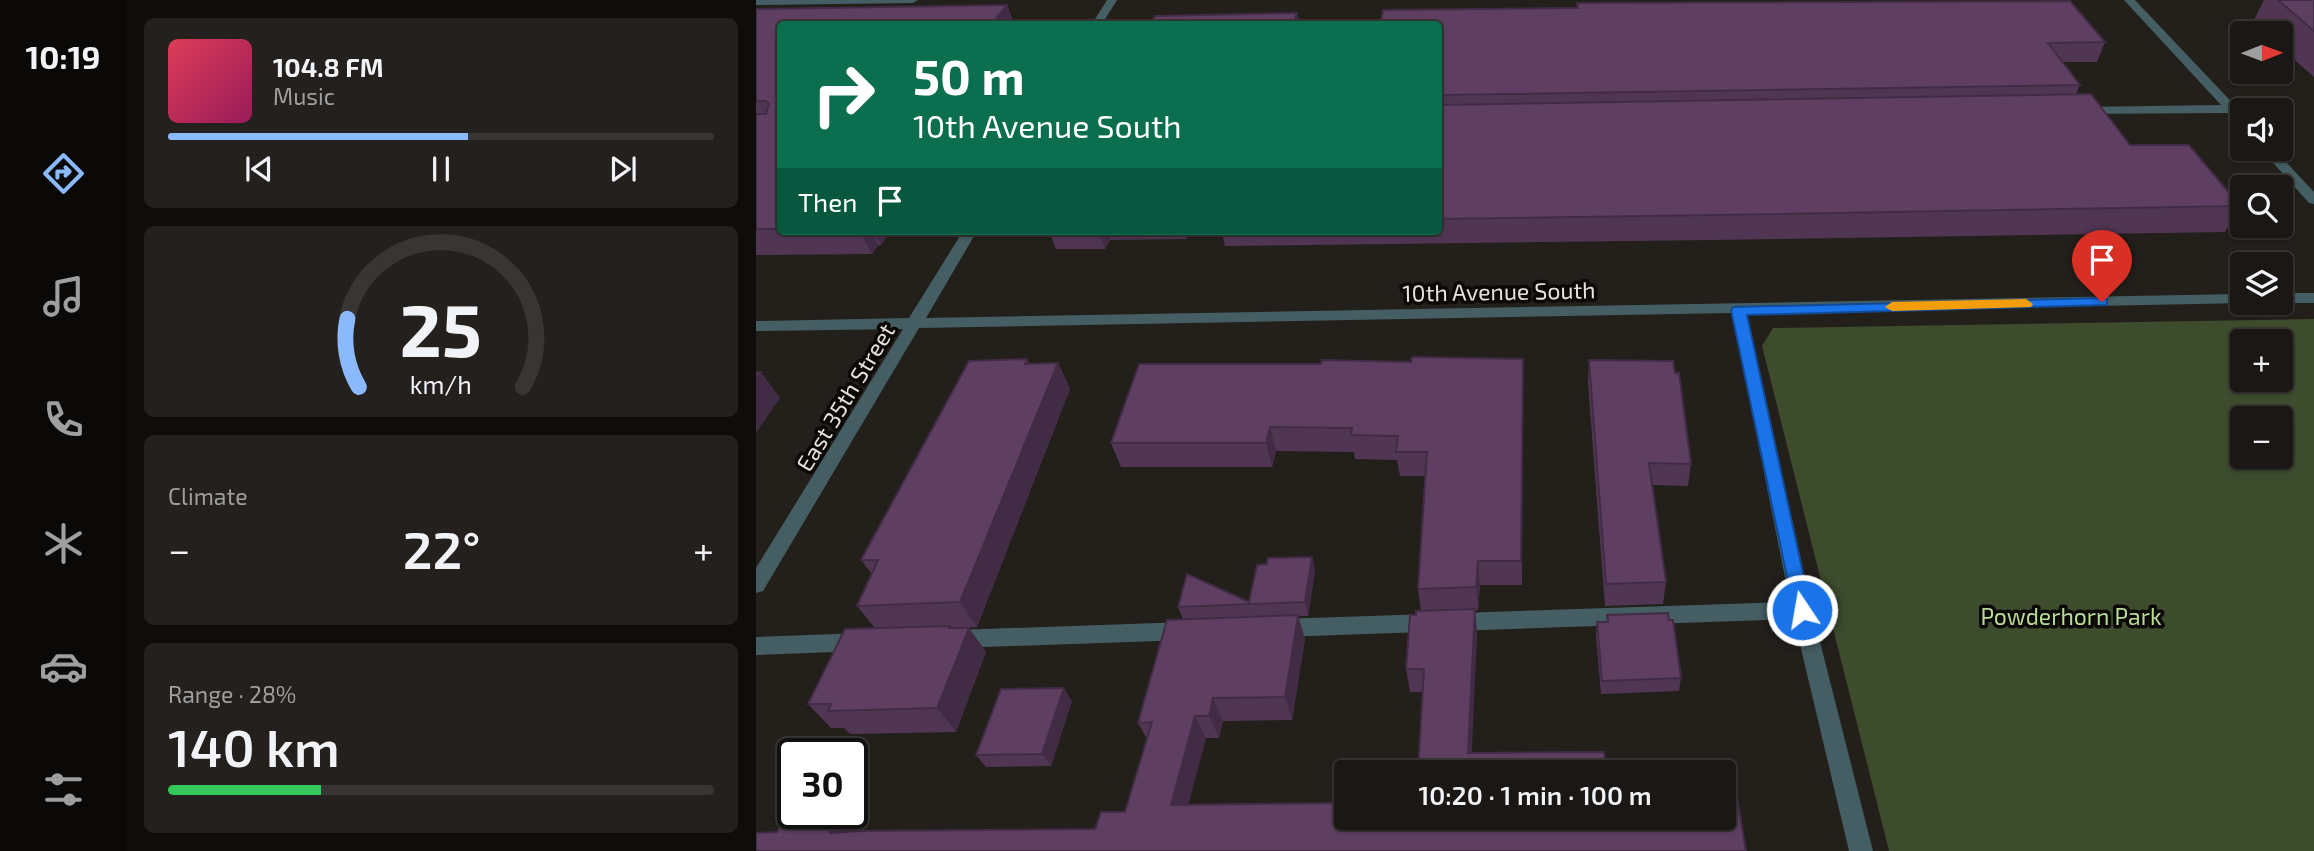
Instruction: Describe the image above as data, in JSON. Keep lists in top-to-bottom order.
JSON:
{
  "streets": {
    "street": ["10th Avenue South", "East 35th Street"]
  },
  "crossings": [
    ["10th Avenue South", "East 35th Street"]
  ],
  "parks": ["Powderhorn Park"],
  "north": "right",
  "page": {
    "tabs": "10:19",
    "map_buttons": ["+", "−"],
    "turn": ["50 m", "10th Avenue South"],
    "song": ["104.8 FM", "Music"],
    "then": "Then",
    "tile": [
      "Climate",
      ["Range · 28%", "140 km"]
    ],
    "heat": ["−", "22°", "+"],
    "limit": "30",
    "trip": "10:20 · 1 min · 100 m",
    "gauge": ["25", "km/h"]
  }
}
